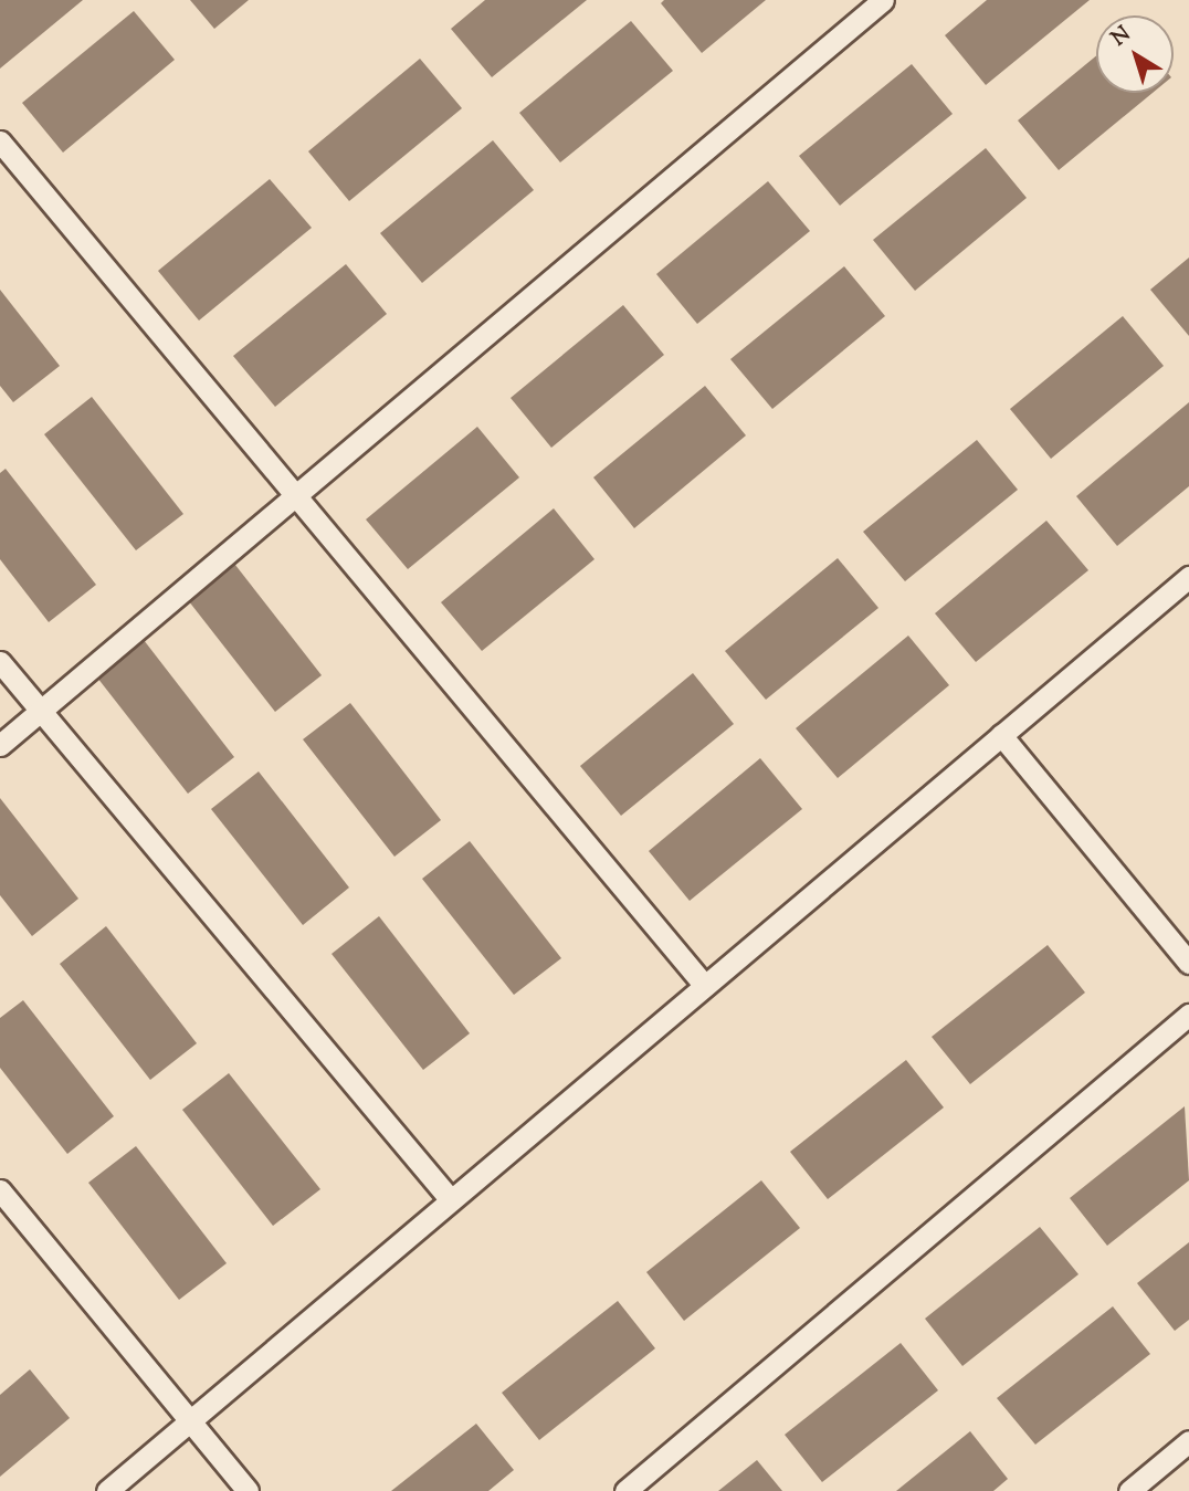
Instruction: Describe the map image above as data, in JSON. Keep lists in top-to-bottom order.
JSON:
{
  "north": "top left"
}
